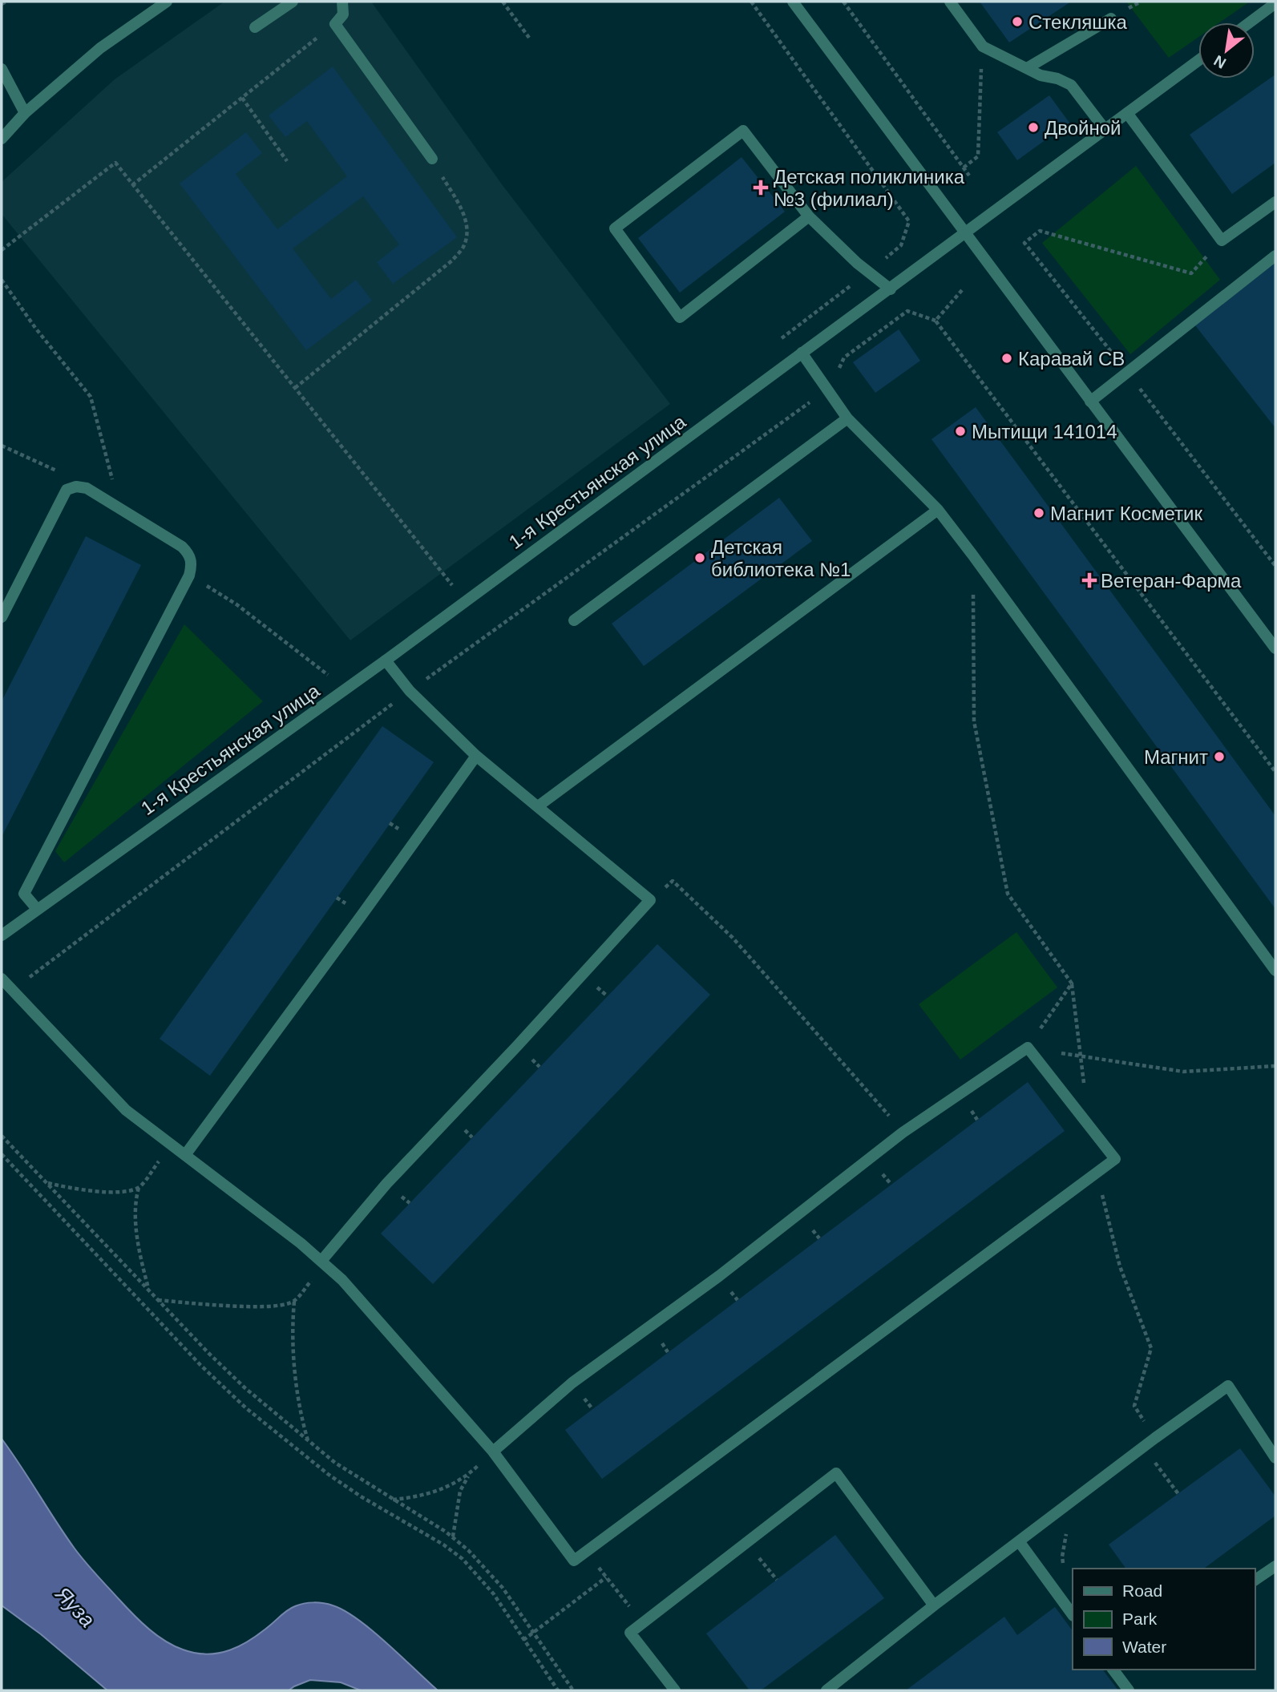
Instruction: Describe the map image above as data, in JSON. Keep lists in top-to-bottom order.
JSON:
{
  "streets": {
    "street": ["1-я Крестьянская улица"]
  },
  "water": ["Яуза"],
  "places": {
    "other": [
      "Стекляшка",
      "Двойной",
      "Каравай СВ",
      "Мытищи 141014",
      "Магнит Косметик",
      "Детская библиотека №1",
      "Магнит"
    ],
    "health": ["Детская поликлиника №3 (филиал)", "Ветеран-Фарма"]
  },
  "legend": ["Road", "Park", "Water"],
  "north": "bottom left"
}
